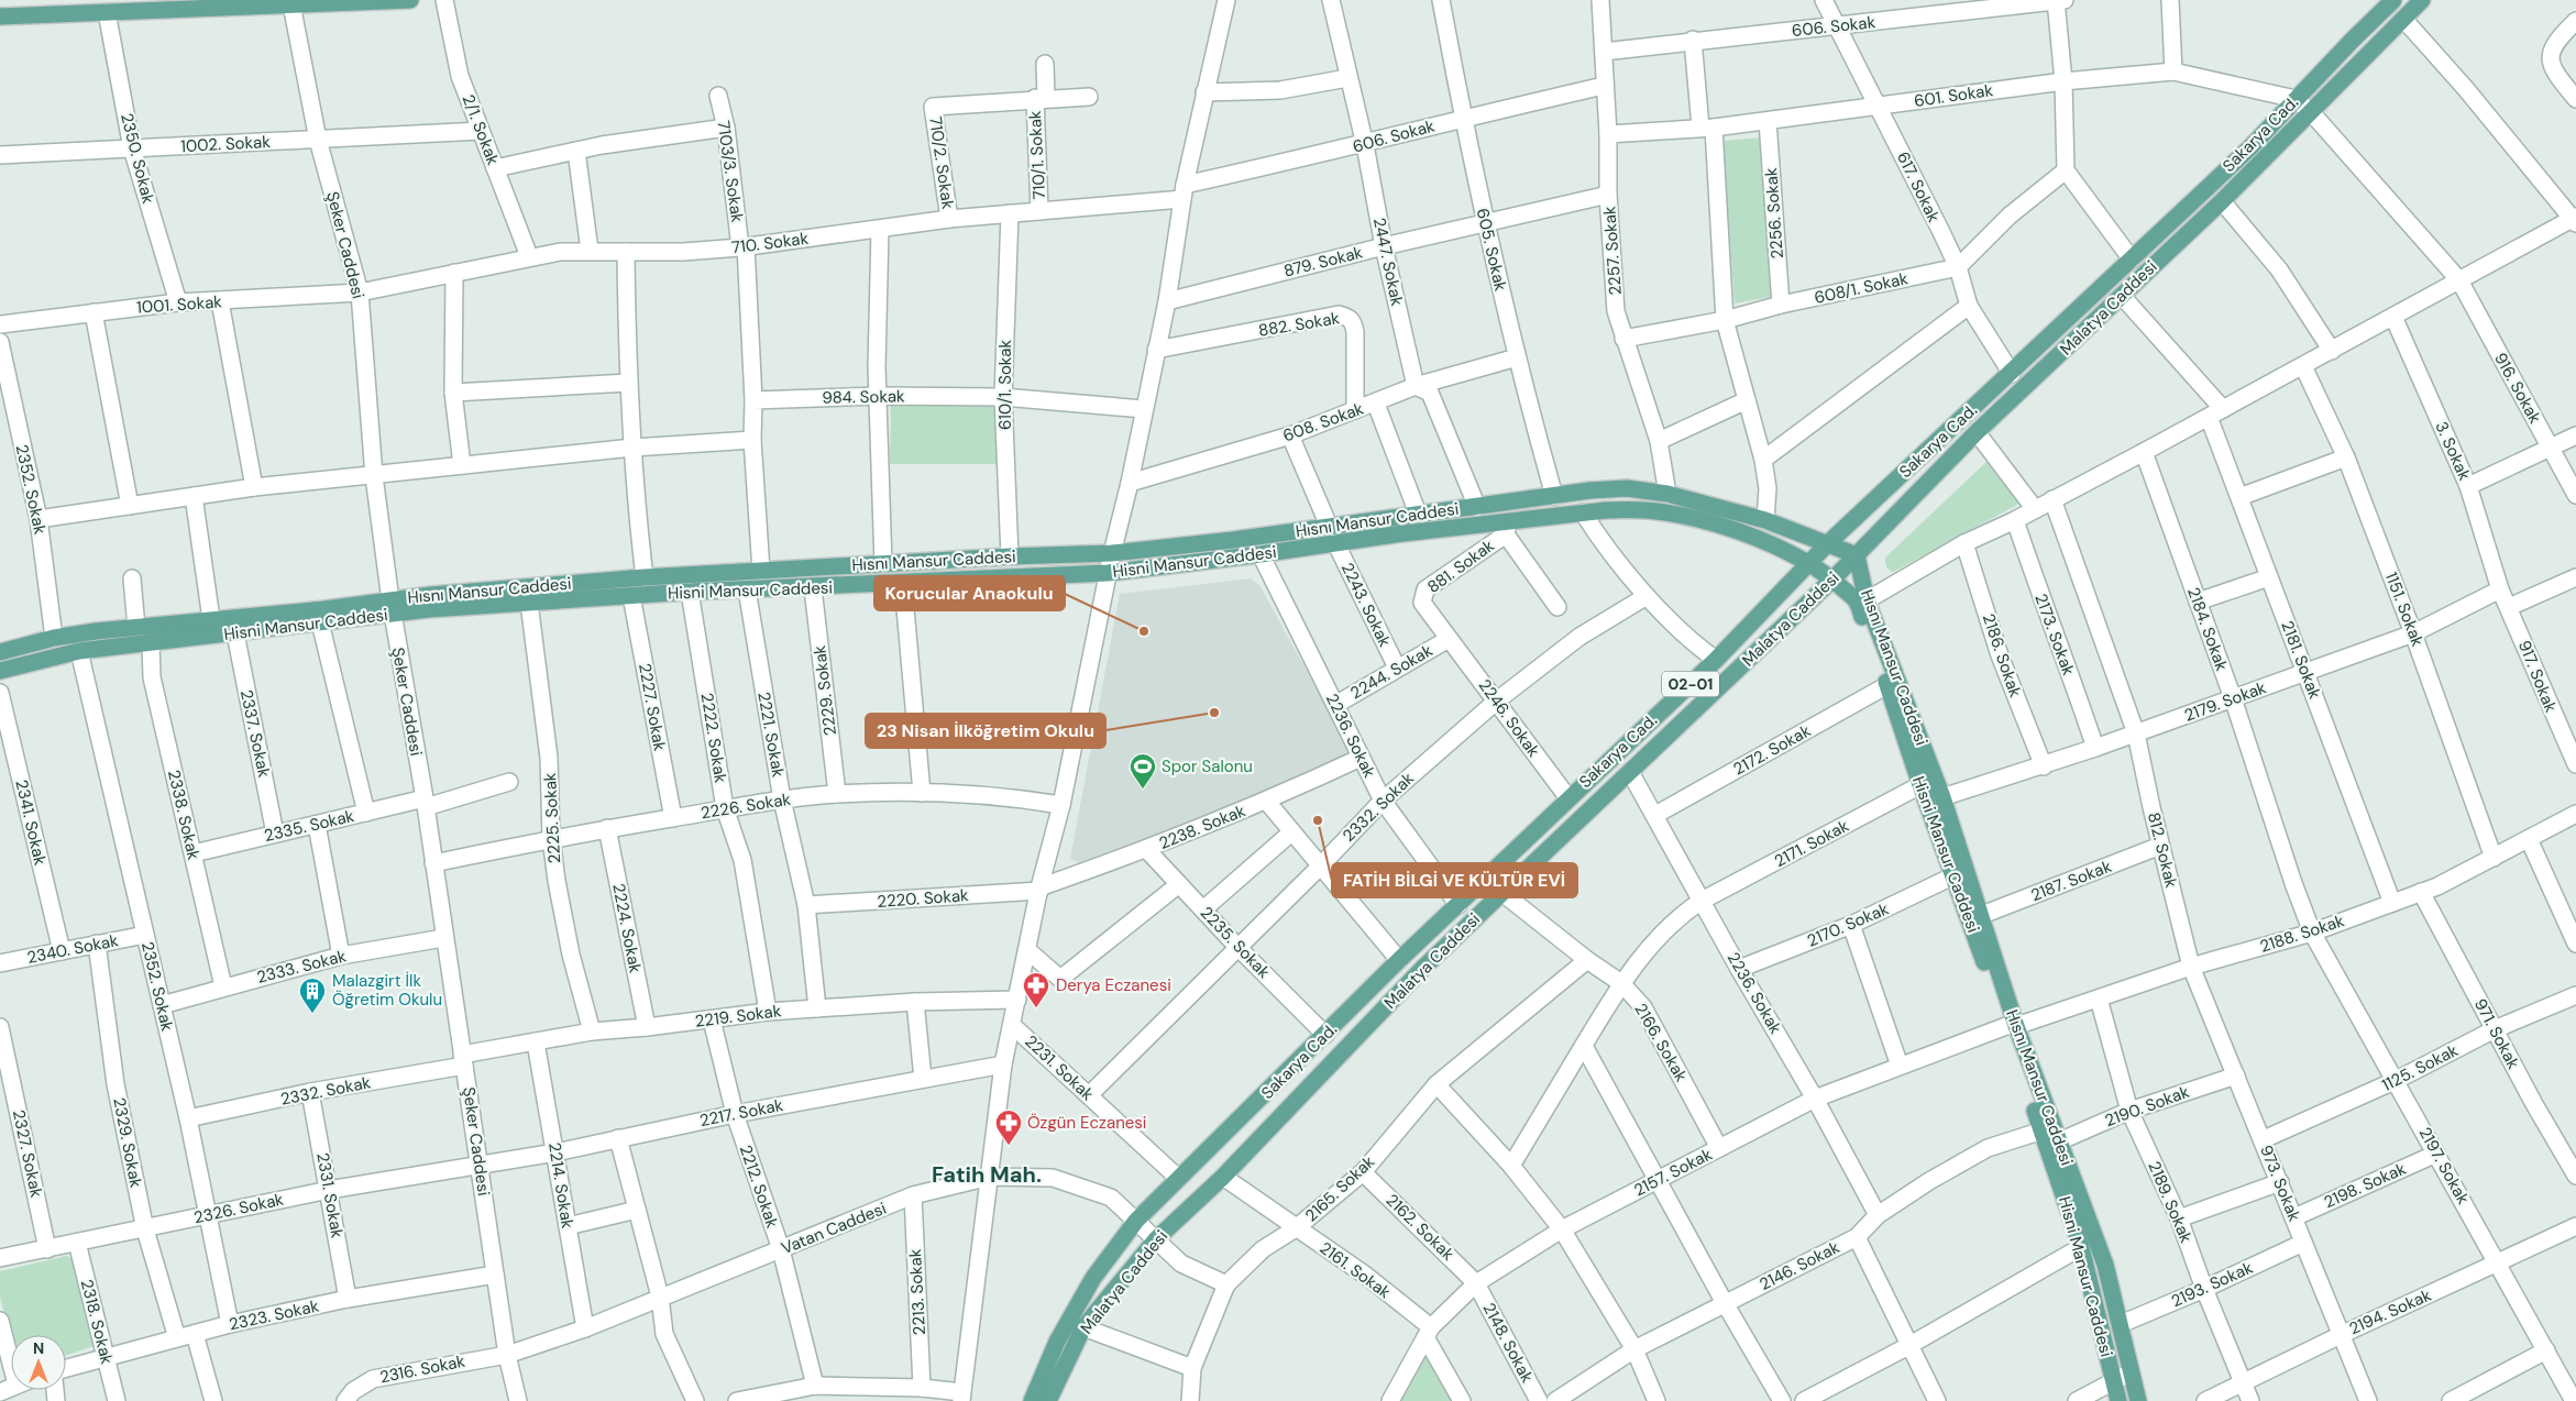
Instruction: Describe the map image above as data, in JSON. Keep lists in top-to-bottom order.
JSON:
{
  "streets": {
    "main road": [
      "Sakarya Cad.",
      "Malatya Caddesi",
      "Hısnı Mansur Caddesi",
      "Hisni Mansur Caddesi",
      "02-01"
    ],
    "street": [
      "606. Sokak",
      "601. Sokak",
      "2/1. Sokak",
      "1002. Sokak",
      "710/1. Sokak",
      "2350. Sokak",
      "710/2. Sokak",
      "7103/3. Sokak",
      "617. Sokak",
      "2256. Sokak",
      "710. Sokak",
      "Şeker Caddesi",
      "605. Sokak",
      "2257. Sokak",
      "879. Sokak",
      "2447. Sokak",
      "608/1. Sokak",
      "1001. Sokak",
      "882. Sokak",
      "610/1. Sokak",
      "916. Sokak",
      "984. Sokak",
      "608. Sokak",
      "3. Sokak",
      "2352. Sokak",
      "881. Sokak",
      "2243. Sokak",
      "1151. Sokak",
      "2184. Sokak",
      "2173. Sokak",
      "2186. Sokak",
      "2181. Sokak",
      "2244. Sokak",
      "917. Sokak",
      "2229. Sokak",
      "2179. Sokak",
      "2227. Sokak",
      "2246. Sokak",
      "2337. Sokak",
      "2221. Sokak",
      "2236. Sokak",
      "2222. Sokak",
      "2172. Sokak",
      "2226. Sokak",
      "2332. Sokak",
      "2338. Sokak",
      "2225. Sokak",
      "2341. Sokak",
      "2335. Sokak",
      "2238. Sokak",
      "2171. Sokak",
      "812. Sokak",
      "2187. Sokak",
      "2220. Sokak",
      "2170. Sokak",
      "2224. Sokak",
      "2188. Sokak",
      "2235. Sokak",
      "2340. Sokak",
      "2333. Sokak",
      "2219. Sokak",
      "971. Sokak",
      "2166. Sokak",
      "2231. Sokak",
      "1125. Sokak",
      "2190. Sokak",
      "2217. Sokak",
      "2329. Sokak",
      "2327. Sokak",
      "2197. Sokak",
      "2157. Sokak",
      "973. Sokak",
      "2214. Sokak",
      "2198. Sokak",
      "2212. Sokak",
      "2165. Sokak",
      "2331. Sokak",
      "2189. Sokak",
      "2326. Sokak",
      "2162. Sokak",
      "Vatan Caddesi",
      "2146. Sokak",
      "2161. Sokak",
      "2193. Sokak",
      "2213. Sokak",
      "2194. Sokak",
      "2323. Sokak",
      "2318. Sokak",
      "2148. Sokak",
      "2316. Sokak"
    ]
  },
  "crossings": [
    ["606. Sokak", "617. Sokak"],
    ["606. Sokak", "710. Sokak"],
    ["606. Sokak", "605. Sokak"],
    ["606. Sokak", "2257. Sokak"],
    ["606. Sokak", "2447. Sokak"],
    ["601. Sokak", "Sakarya Cad."],
    ["601. Sokak", "617. Sokak"],
    ["601. Sokak", "2256. Sokak"],
    ["601. Sokak", "2257. Sokak"],
    ["601. Sokak", "916. Sokak"],
    ["2/1. Sokak", "1002. Sokak"],
    ["2/1. Sokak", "710. Sokak"],
    ["Sakarya Cad.", "617. Sokak"],
    ["Sakarya Cad.", "916. Sokak"],
    ["Sakarya Cad.", "Hısnı Mansur Caddesi"],
    ["Sakarya Cad.", "Hisni Mansur Caddesi"],
    ["Sakarya Cad.", "2246. Sokak"],
    ["Sakarya Cad.", "2236. Sokak"],
    ["Sakarya Cad.", "2235. Sokak"],
    ["Sakarya Cad.", "2231. Sokak"],
    ["Sakarya Cad.", "Vatan Caddesi"],
    ["1002. Sokak", "2350. Sokak"],
    ["1002. Sokak", "Şeker Caddesi"],
    ["710/1. Sokak", "710/2. Sokak"],
    ["710/1. Sokak", "710. Sokak"],
    ["2350. Sokak", "1001. Sokak"],
    ["710/2. Sokak", "710. Sokak"],
    ["7103/3. Sokak", "710. Sokak"],
    ["7103/3. Sokak", "984. Sokak"],
    ["617. Sokak", "608/1. Sokak"],
    ["2256. Sokak", "608/1. Sokak"],
    ["710. Sokak", "Şeker Caddesi"],
    ["710. Sokak", "1001. Sokak"],
    ["710. Sokak", "610/1. Sokak"],
    ["Şeker Caddesi", "1001. Sokak"],
    ["Şeker Caddesi", "Hısnı Mansur Caddesi"],
    ["Şeker Caddesi", "Hisni Mansur Caddesi"],
    ["Şeker Caddesi", "2226. Sokak"],
    ["Şeker Caddesi", "2332. Sokak"],
    ["Şeker Caddesi", "2335. Sokak"],
    ["Şeker Caddesi", "2333. Sokak"],
    ["Şeker Caddesi", "2219. Sokak"],
    ["Şeker Caddesi", "2217. Sokak"],
    ["Şeker Caddesi", "2326. Sokak"],
    ["Şeker Caddesi", "Vatan Caddesi"],
    ["Şeker Caddesi", "2323. Sokak"],
    ["Şeker Caddesi", "2316. Sokak"],
    ["605. Sokak", "879. Sokak"],
    ["605. Sokak", "608. Sokak"],
    ["605. Sokak", "Hısnı Mansur Caddesi"],
    ["2257. Sokak", "879. Sokak"],
    ["2257. Sokak", "608/1. Sokak"],
    ["2257. Sokak", "Hısnı Mansur Caddesi"],
    ["879. Sokak", "2447. Sokak"],
    ["2447. Sokak", "608. Sokak"],
    ["Malatya Caddesi", "916. Sokak"],
    ["Malatya Caddesi", "Hısnı Mansur Caddesi"],
    ["Malatya Caddesi", "Hisni Mansur Caddesi"],
    ["Malatya Caddesi", "2236. Sokak"],
    ["Malatya Caddesi", "2166. Sokak"],
    ["Malatya Caddesi", "Vatan Caddesi"],
    ["Malatya Caddesi", "2161. Sokak"],
    ["882. Sokak", "608. Sokak"],
    ["610/1. Sokak", "984. Sokak"],
    ["610/1. Sokak", "Hısnı Mansur Caddesi"],
    ["3. Sokak", "917. Sokak"],
    ["3. Sokak", "2179. Sokak"],
    ["2352. Sokak", "Hısnı Mansur Caddesi"],
    ["2352. Sokak", "Hisni Mansur Caddesi"],
    ["2352. Sokak", "2332. Sokak"],
    ["2352. Sokak", "2340. Sokak"],
    ["2352. Sokak", "2333. Sokak"],
    ["2352. Sokak", "2326. Sokak"],
    ["2352. Sokak", "2323. Sokak"],
    ["Hısnı Mansur Caddesi", "Hisni Mansur Caddesi"],
    ["Hısnı Mansur Caddesi", "2179. Sokak"],
    ["Hısnı Mansur Caddesi", "2187. Sokak"],
    ["Hısnı Mansur Caddesi", "2188. Sokak"],
    ["Hısnı Mansur Caddesi", "2190. Sokak"],
    ["Hısnı Mansur Caddesi", "2157. Sokak"],
    ["Hısnı Mansur Caddesi", "2193. Sokak"],
    ["Hisni Mansur Caddesi", "881. Sokak"],
    ["Hisni Mansur Caddesi", "2243. Sokak"],
    ["Hisni Mansur Caddesi", "2229. Sokak"],
    ["Hisni Mansur Caddesi", "2227. Sokak"],
    ["Hisni Mansur Caddesi", "2337. Sokak"],
    ["Hisni Mansur Caddesi", "2221. Sokak"],
    ["Hisni Mansur Caddesi", "2236. Sokak"],
    ["Hisni Mansur Caddesi", "2222. Sokak"],
    ["Hisni Mansur Caddesi", "2172. Sokak"],
    ["Hisni Mansur Caddesi", "2338. Sokak"],
    ["Hisni Mansur Caddesi", "2225. Sokak"],
    ["Hisni Mansur Caddesi", "2171. Sokak"],
    ["Hisni Mansur Caddesi", "2170. Sokak"],
    ["Hisni Mansur Caddesi", "2188. Sokak"],
    ["Hisni Mansur Caddesi", "2157. Sokak"],
    ["Hisni Mansur Caddesi", "2146. Sokak"],
    ["881. Sokak", "2244. Sokak"],
    ["881. Sokak", "2246. Sokak"],
    ["2243. Sokak", "2244. Sokak"],
    ["1151. Sokak", "2179. Sokak"],
    ["1151. Sokak", "2188. Sokak"],
    ["2184. Sokak", "2179. Sokak"],
    ["2184. Sokak", "2188. Sokak"],
    ["2184. Sokak", "2197. Sokak"],
    ["2173. Sokak", "2179. Sokak"],
    ["2186. Sokak", "2179. Sokak"],
    ["2181. Sokak", "2179. Sokak"],
    ["2181. Sokak", "2188. Sokak"],
    ["2244. Sokak", "2246. Sokak"],
    ["2244. Sokak", "2236. Sokak"],
    ["917. Sokak", "2179. Sokak"],
    ["2229. Sokak", "2226. Sokak"],
    ["2179. Sokak", "812. Sokak"],
    ["2227. Sokak", "2226. Sokak"],
    ["2246. Sokak", "2332. Sokak"],
    ["2337. Sokak", "2335. Sokak"],
    ["2221. Sokak", "2226. Sokak"],
    ["2221. Sokak", "2220. Sokak"],
    ["2221. Sokak", "2219. Sokak"],
    ["2236. Sokak", "2172. Sokak"],
    ["2236. Sokak", "2332. Sokak"],
    ["2236. Sokak", "2238. Sokak"],
    ["2236. Sokak", "2171. Sokak"],
    ["2236. Sokak", "2170. Sokak"],
    ["2236. Sokak", "2157. Sokak"],
    ["2236. Sokak", "2146. Sokak"],
    ["2222. Sokak", "2226. Sokak"],
    ["2222. Sokak", "2219. Sokak"],
    ["2226. Sokak", "2225. Sokak"],
    ["2226. Sokak", "2224. Sokak"],
    ["2332. Sokak", "2235. Sokak"],
    ["2332. Sokak", "2219. Sokak"],
    ["2332. Sokak", "2231. Sokak"],
    ["2332. Sokak", "2331. Sokak"],
    ["2338. Sokak", "2335. Sokak"],
    ["2338. Sokak", "2333. Sokak"],
    ["2225. Sokak", "2219. Sokak"],
    ["2341. Sokak", "2340. Sokak"],
    ["2238. Sokak", "2220. Sokak"],
    ["2238. Sokak", "2235. Sokak"],
    ["2171. Sokak", "2166. Sokak"],
    ["812. Sokak", "2187. Sokak"],
    ["812. Sokak", "2188. Sokak"],
    ["812. Sokak", "973. Sokak"],
    ["2224. Sokak", "2219. Sokak"],
    ["2188. Sokak", "971. Sokak"],
    ["2188. Sokak", "2197. Sokak"],
    ["2188. Sokak", "2157. Sokak"],
    ["2188. Sokak", "973. Sokak"],
    ["2188. Sokak", "2189. Sokak"],
    ["2340. Sokak", "2329. Sokak"],
    ["2219. Sokak", "2214. Sokak"],
    ["2219. Sokak", "2212. Sokak"],
    ["971. Sokak", "1125. Sokak"],
    ["2166. Sokak", "2157. Sokak"],
    ["2166. Sokak", "2165. Sokak"],
    ["1125. Sokak", "2197. Sokak"],
    ["1125. Sokak", "973. Sokak"],
    ["2190. Sokak", "973. Sokak"],
    ["2190. Sokak", "2189. Sokak"],
    ["2217. Sokak", "2214. Sokak"],
    ["2217. Sokak", "2212. Sokak"],
    ["2217. Sokak", "2326. Sokak"],
    ["2329. Sokak", "2326. Sokak"],
    ["2329. Sokak", "2323. Sokak"],
    ["2327. Sokak", "2326. Sokak"],
    ["2197. Sokak", "2198. Sokak"],
    ["2197. Sokak", "2194. Sokak"],
    ["2157. Sokak", "2162. Sokak"],
    ["2157. Sokak", "2161. Sokak"],
    ["2157. Sokak", "2148. Sokak"],
    ["973. Sokak", "2198. Sokak"],
    ["973. Sokak", "2193. Sokak"],
    ["973. Sokak", "2194. Sokak"],
    ["2214. Sokak", "Vatan Caddesi"],
    ["2212. Sokak", "Vatan Caddesi"],
    ["2165. Sokak", "2162. Sokak"],
    ["2165. Sokak", "Vatan Caddesi"],
    ["2165. Sokak", "2161. Sokak"],
    ["2331. Sokak", "2326. Sokak"],
    ["2331. Sokak", "2323. Sokak"],
    ["2189. Sokak", "2193. Sokak"],
    ["2189. Sokak", "2194. Sokak"],
    ["2326. Sokak", "2318. Sokak"],
    ["2162. Sokak", "2148. Sokak"],
    ["Vatan Caddesi", "2213. Sokak"],
    ["Vatan Caddesi", "2316. Sokak"],
    ["2323. Sokak", "2318. Sokak"]
  ],
  "districts": ["Fatih Mah."],
  "places": {
    "other": ["Korucular Anaokulu", "23 Nisan İlköğretim Okulu", "FATİH BİLGİ VE KÜLTÜR EVİ"],
    "sports": ["Spor Salonu"],
    "pharmacy": ["Derya Eczanesi", "Özgün Eczanesi"],
    "building": ["Malazgirt İlk Öğretim Okulu"]
  },
  "north": "top"
}
